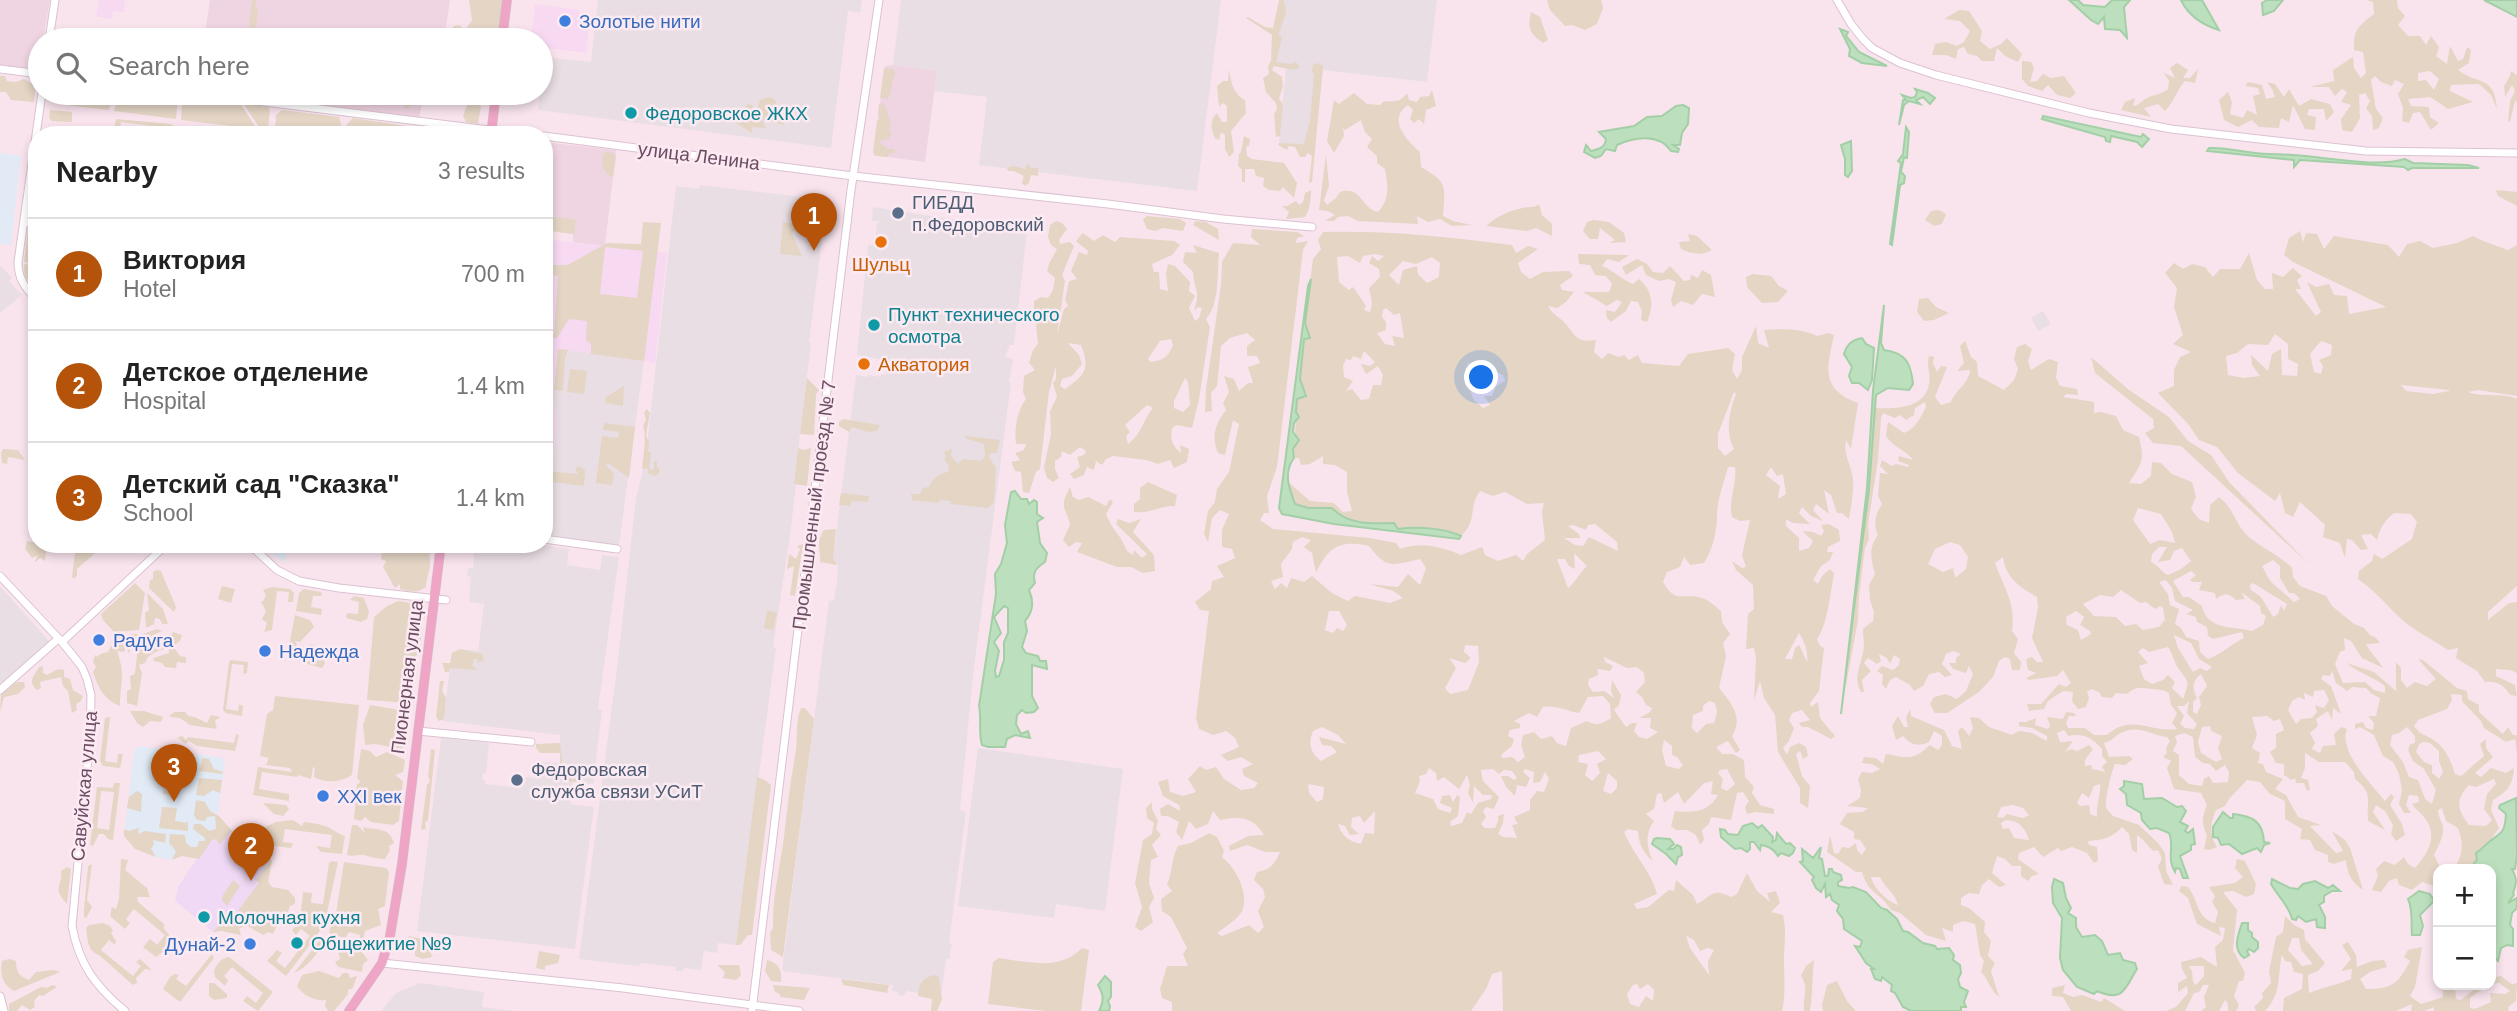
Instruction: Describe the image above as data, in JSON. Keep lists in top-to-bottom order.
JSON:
{
  "streets": {
    "main road": ["Пионерная улица"],
    "street": ["улица Ленина", "Промышленный проезд № 7", "Савуйская улица"]
  },
  "crossings": [
    ["улица Ленина", "Промышленный проезд № 7"]
  ],
  "places": [
    "Золотые нити",
    "Федоровское ЖКХ",
    "ГИБДД п.Федоровский",
    "Шульц",
    "Пункт технического осмотра",
    "Акватория",
    "Радуга",
    "Надежда",
    "Федоровская служба связи УСиТ",
    "XXI век",
    "Молочная кухня",
    "Общежитие №9",
    "Дунай-2"
  ],
  "page": {
    "search": "Search here",
    "heading": ["Nearby", "3 results"],
    "pins": ["1", "3", "2"],
    "list": [
      {
        "mark": "1",
        "name": "Виктория",
        "note": "Hotel",
        "value": "700 m"
      },
      {
        "mark": "2",
        "name": "Детское отделение",
        "note": "Hospital",
        "value": "1.4 km"
      },
      {
        "mark": "3",
        "name": "Детский сад \"Сказка\"",
        "note": "School",
        "value": "1.4 km"
      }
    ],
    "map_buttons": ["+", "−"]
  }
}
